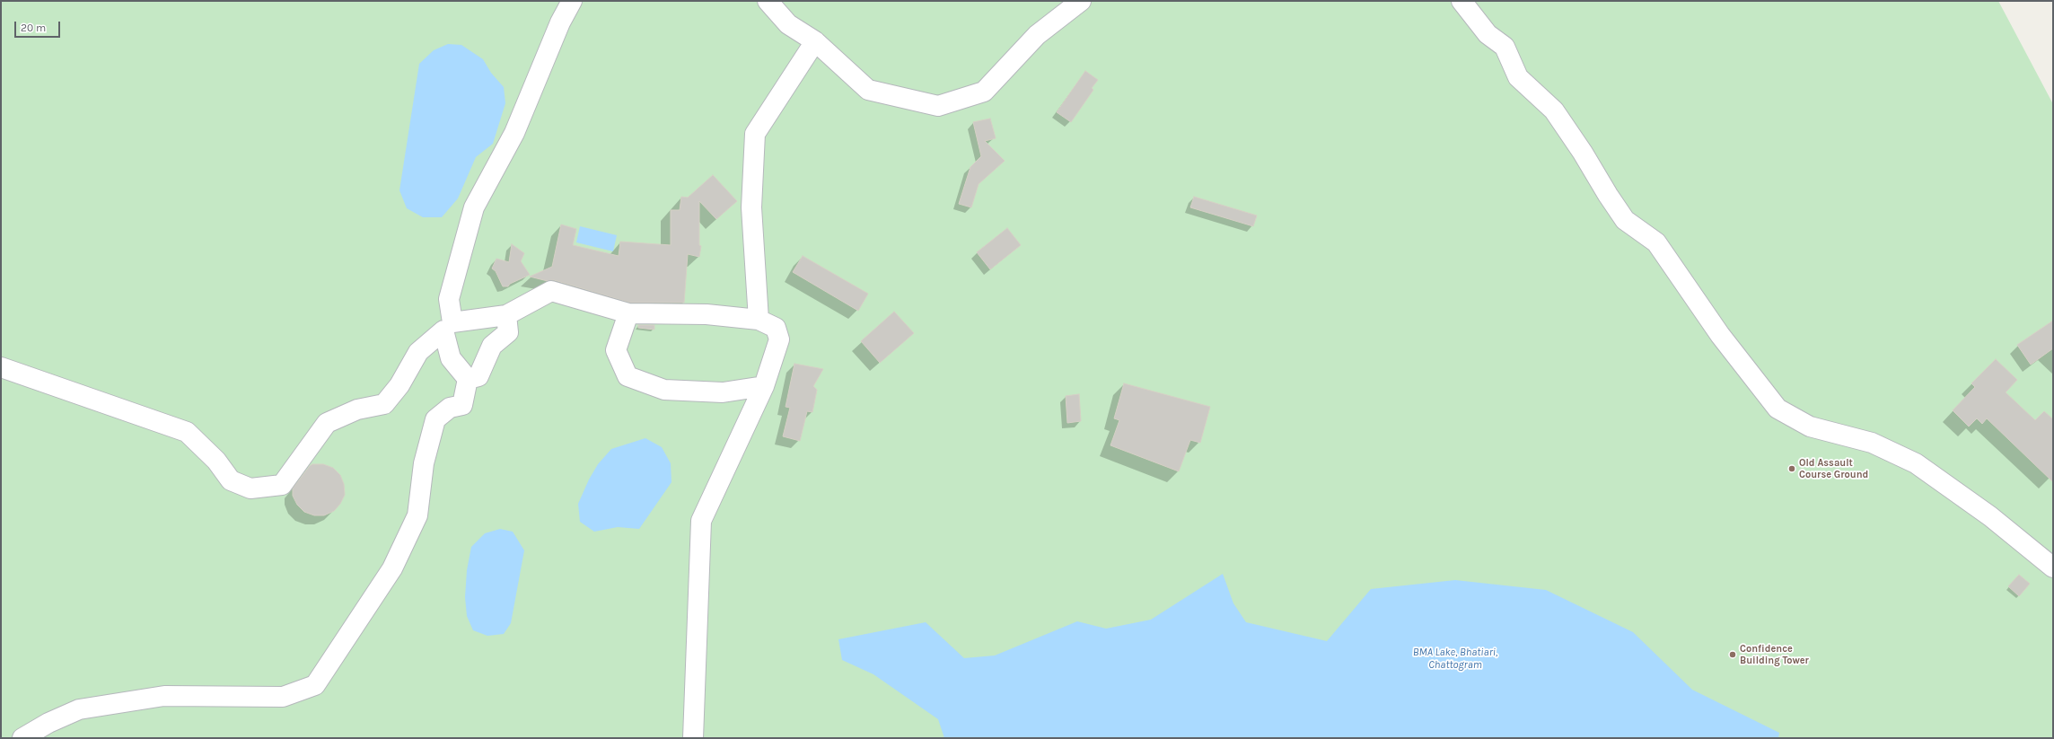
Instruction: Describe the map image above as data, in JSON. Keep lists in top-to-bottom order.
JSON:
{
  "water": ["BMA Lake, Bhatiari, Chattogram"],
  "places": ["Old Assault Course Ground", "Confidence Building Tower"],
  "scale_bar": "20 m"
}
